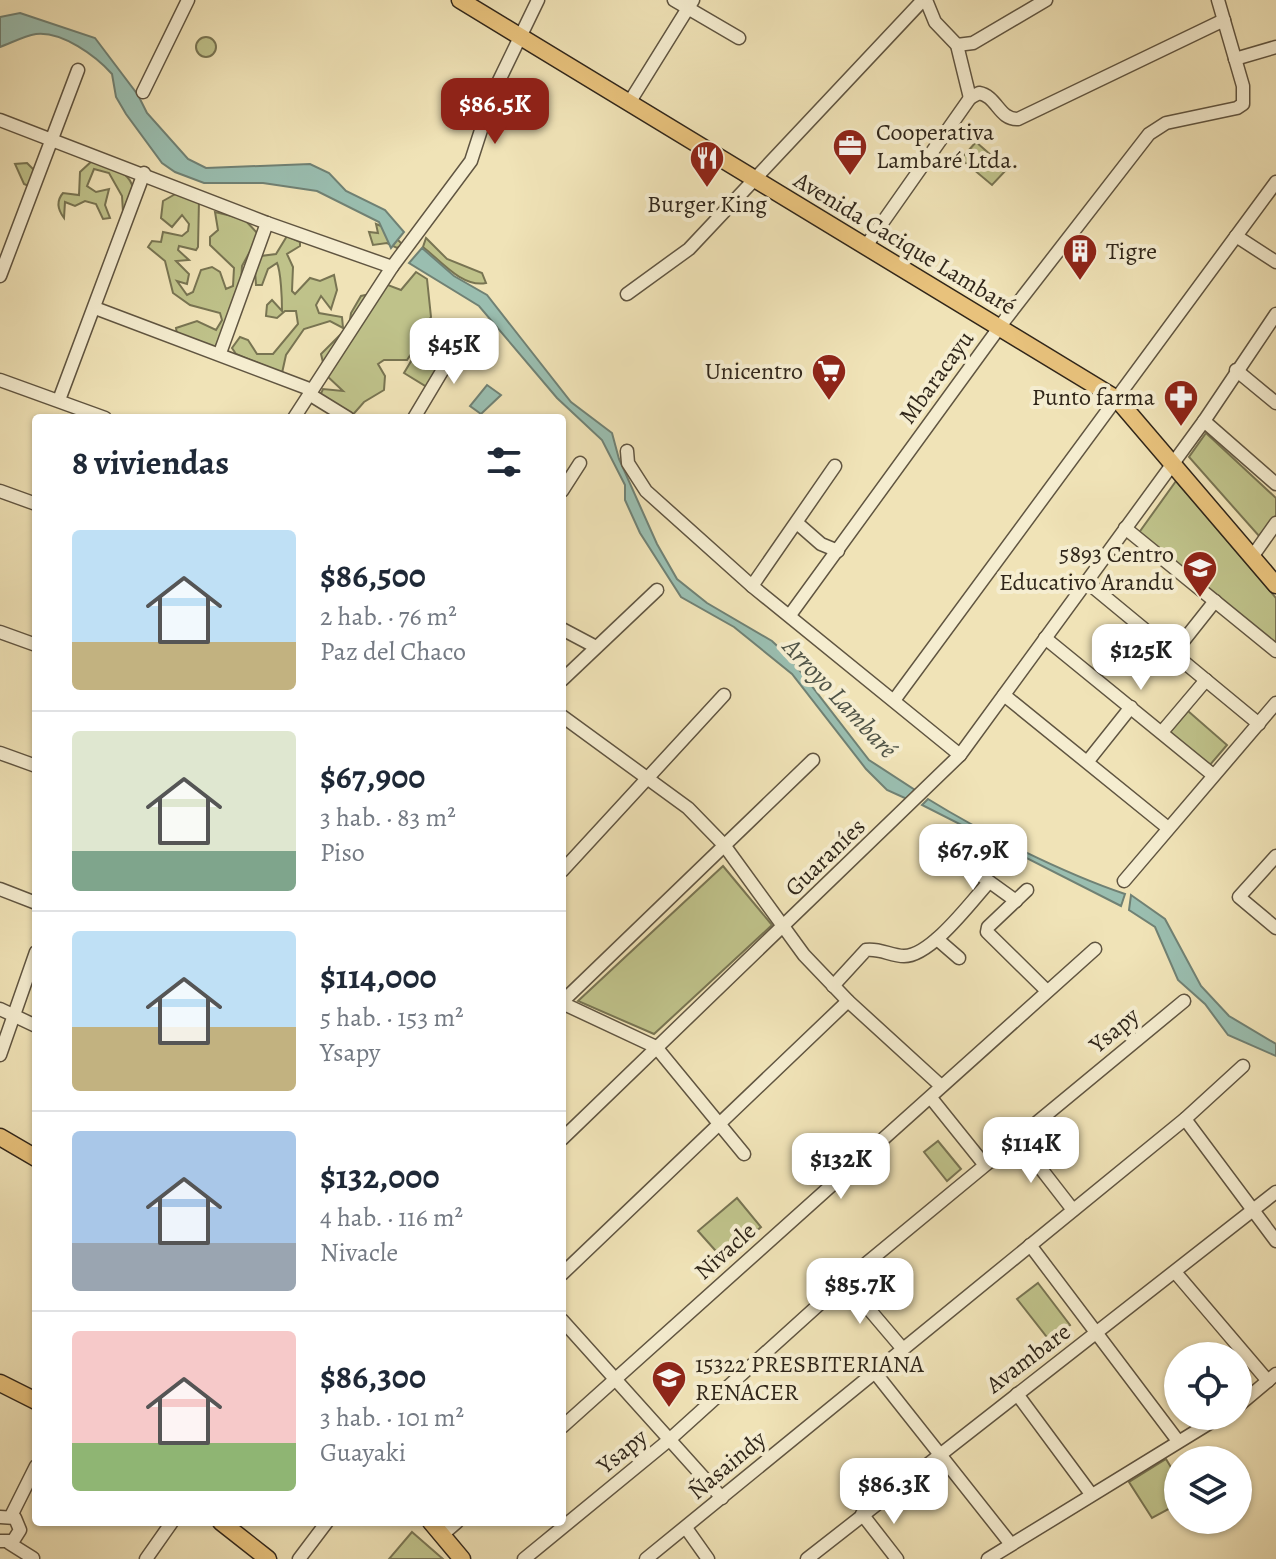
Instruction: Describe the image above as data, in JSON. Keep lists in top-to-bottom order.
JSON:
{
  "streets": {
    "main road": ["Avenida Cacique Lambaré"],
    "street": [
      "Mbaracayu",
      "Guaraníes",
      "Ysapy",
      "Nivacle",
      "Avambare",
      "Ñasaindy"
    ]
  },
  "crossings": [
    ["Avenida Cacique Lambaré", "Mbaracayu"],
    ["Avenida Cacique Lambaré", "Guaraníes"]
  ],
  "water": ["Arroyo Lambaré"],
  "places": {
    "office": ["Cooperativa Lambaré Ltda."],
    "restaurant": ["Burger King"],
    "building": ["Tigre"],
    "supermarket": ["Unicentro"],
    "pharmacy": ["Punto farma"],
    "school or university": ["5893 Centro Educativo Arandu", "15322 PRESBITERIANA RENACER"]
  },
  "page": {
    "price": [
      "$86.5K",
      "$45K",
      "$125K",
      "$67.9K",
      "$114K",
      "$132K",
      "$85.7K",
      "$86.3K"
    ],
    "heading": "8 viviendas",
    "list": [
      {
        "name": "$86,500",
        "note": "2 hab. · 76 m² · Paz del Chaco"
      },
      {
        "name": "$67,900",
        "note": "3 hab. · 83 m² · Piso"
      },
      {
        "name": "$114,000",
        "note": "5 hab. · 153 m² · Ysapy"
      },
      {
        "name": "$132,000",
        "note": "4 hab. · 116 m² · Nivacle"
      },
      {
        "name": "$86,300",
        "note": "3 hab. · 101 m² · Guayaki"
      }
    ]
  }
}
